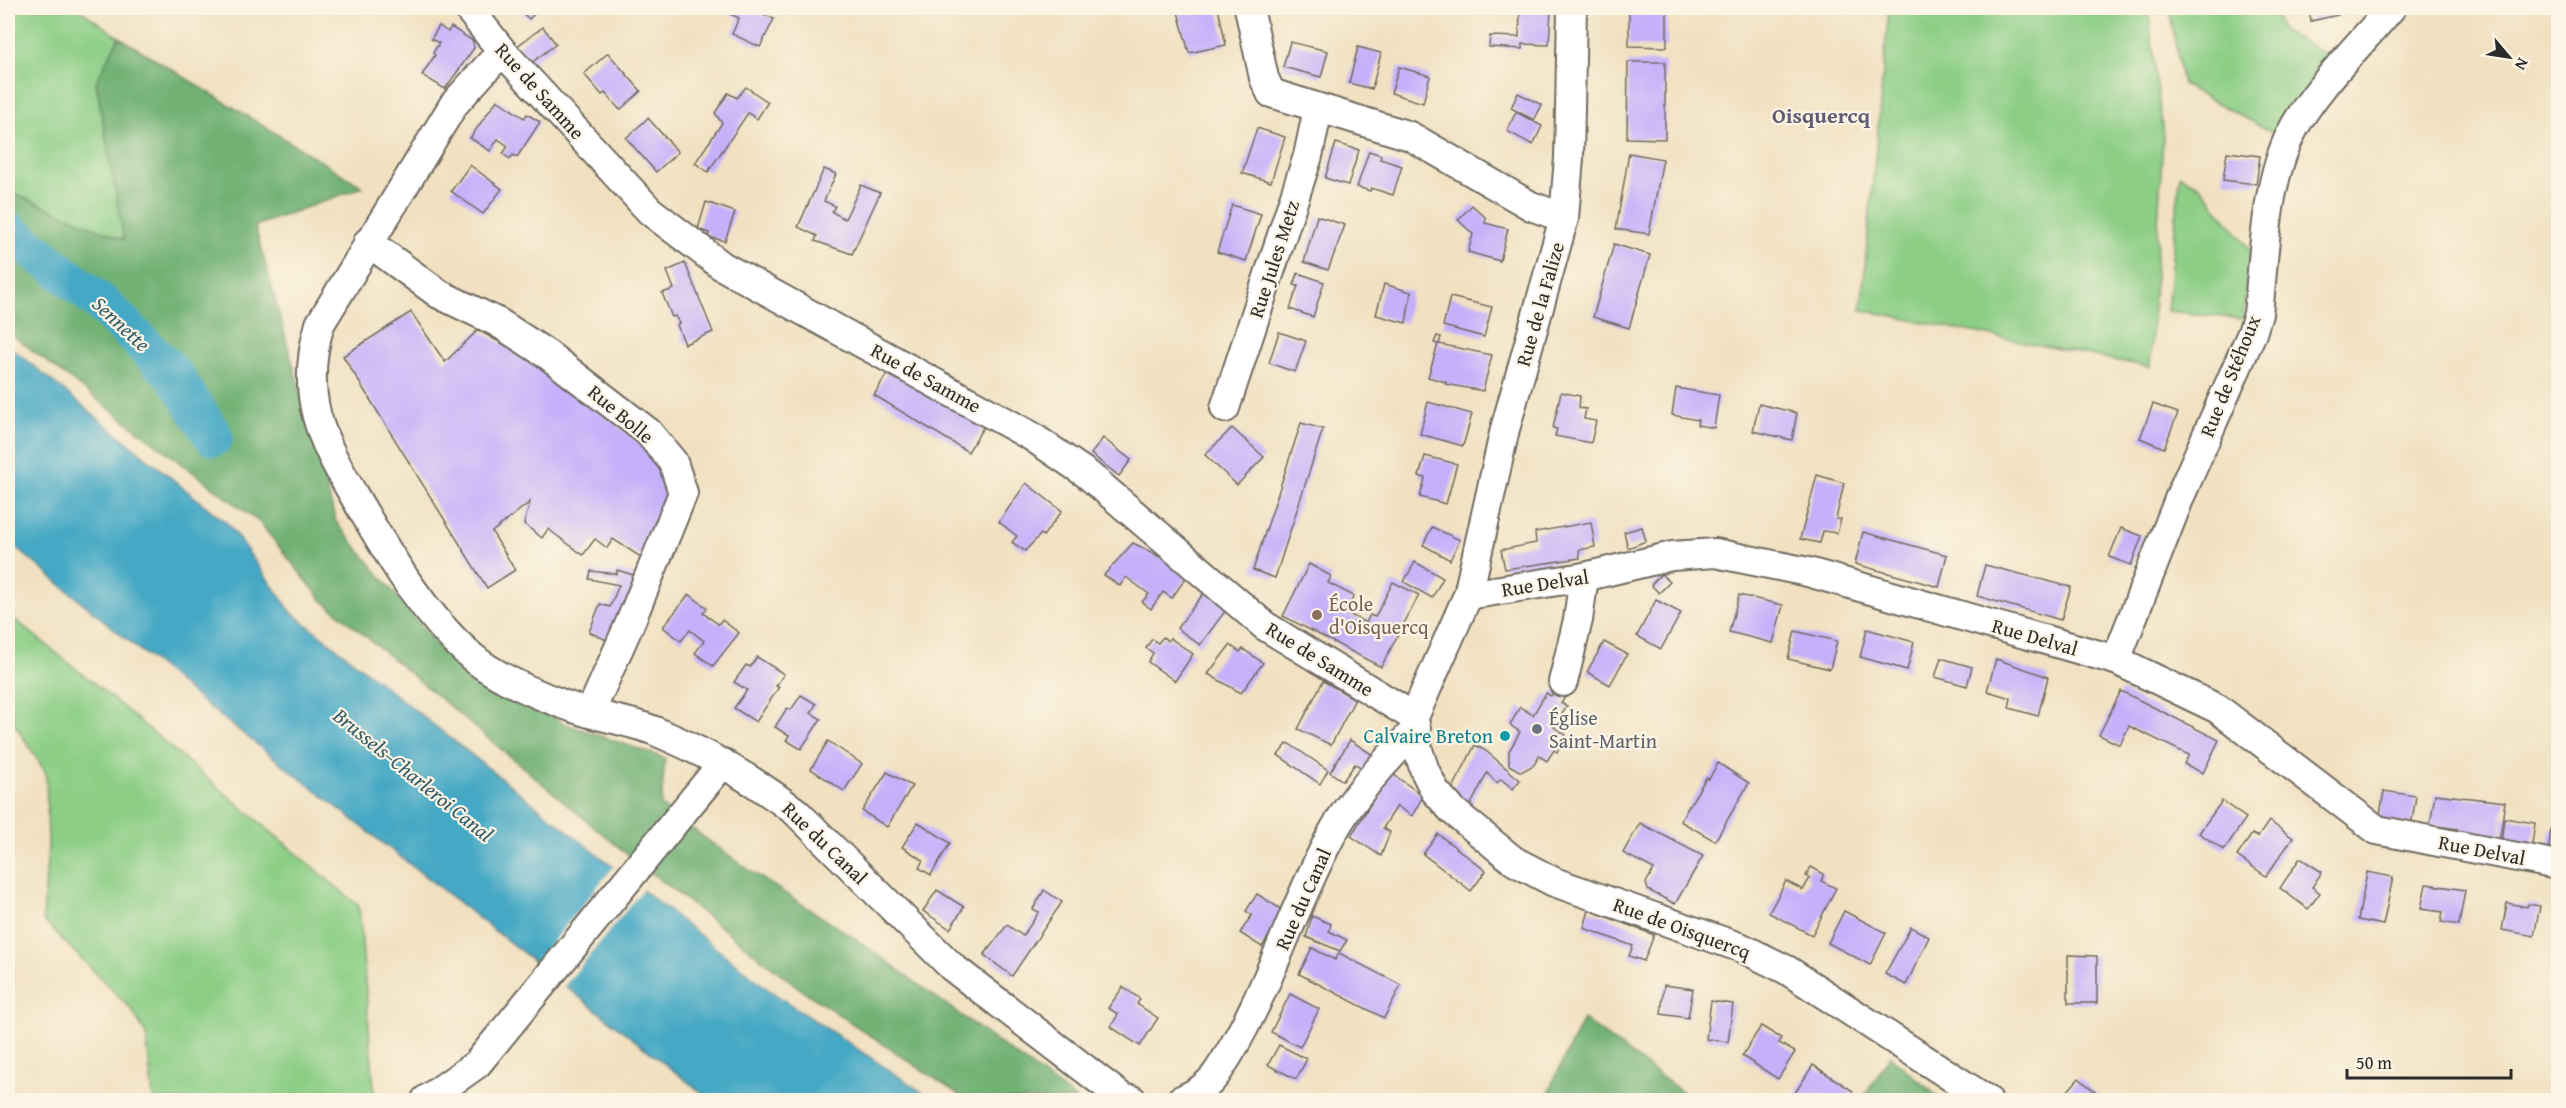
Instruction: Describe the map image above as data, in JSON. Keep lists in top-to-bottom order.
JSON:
{
  "streets": {
    "street": [
      "Rue de Samme",
      "Rue Jules Metz",
      "Rue de la Falize",
      "Rue de Stéhoux",
      "Rue Bolle",
      "Rue Delval",
      "Rue du Canal",
      "Rue de Oisquercq"
    ]
  },
  "crossings": [
    ["Rue de Samme", "Rue de la Falize"],
    ["Rue de Samme", "Rue du Canal"],
    ["Rue de Samme", "Rue de Oisquercq"],
    ["Rue de la Falize", "Rue Delval"],
    ["Rue de la Falize", "Rue du Canal"],
    ["Rue de la Falize", "Rue de Oisquercq"],
    ["Rue de Stéhoux", "Rue Delval"],
    ["Rue du Canal", "Rue de Oisquercq"]
  ],
  "districts": ["Oisquercq"],
  "water": ["Sennette", "Brussels–Charleroi Canal"],
  "places": ["École d'Oisquercq", "Église Saint-Martin", "Calvaire Breton"],
  "scale_bar": "50 m",
  "north": "bottom right"
}
